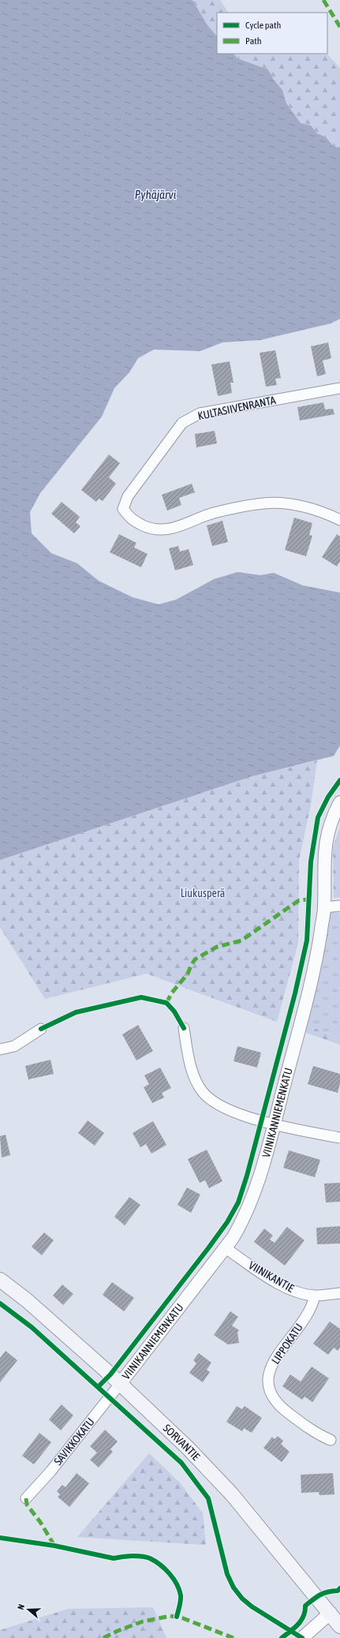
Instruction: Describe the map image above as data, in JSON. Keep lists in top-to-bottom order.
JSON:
{
  "streets": {
    "main road": ["SORVANTIE"],
    "street": [
      "KULTASIIVENRANTA",
      "VIINIKANNIEMENKATU",
      "VIINIKANTIE",
      "LIPPOKATU",
      "SAVIKKOKATU"
    ]
  },
  "crossings": [
    ["VIINIKANNIEMENKATU", "VIINIKANTIE"],
    ["VIINIKANNIEMENKATU", "SAVIKKOKATU"],
    ["VIINIKANNIEMENKATU", "SORVANTIE"],
    ["VIINIKANTIE", "LIPPOKATU"],
    ["SAVIKKOKATU", "SORVANTIE"]
  ],
  "water": ["Pyhäjärvi"],
  "parks": ["Liukusperä"],
  "legend": ["Cycle path", "Path"],
  "north": "left"
}
